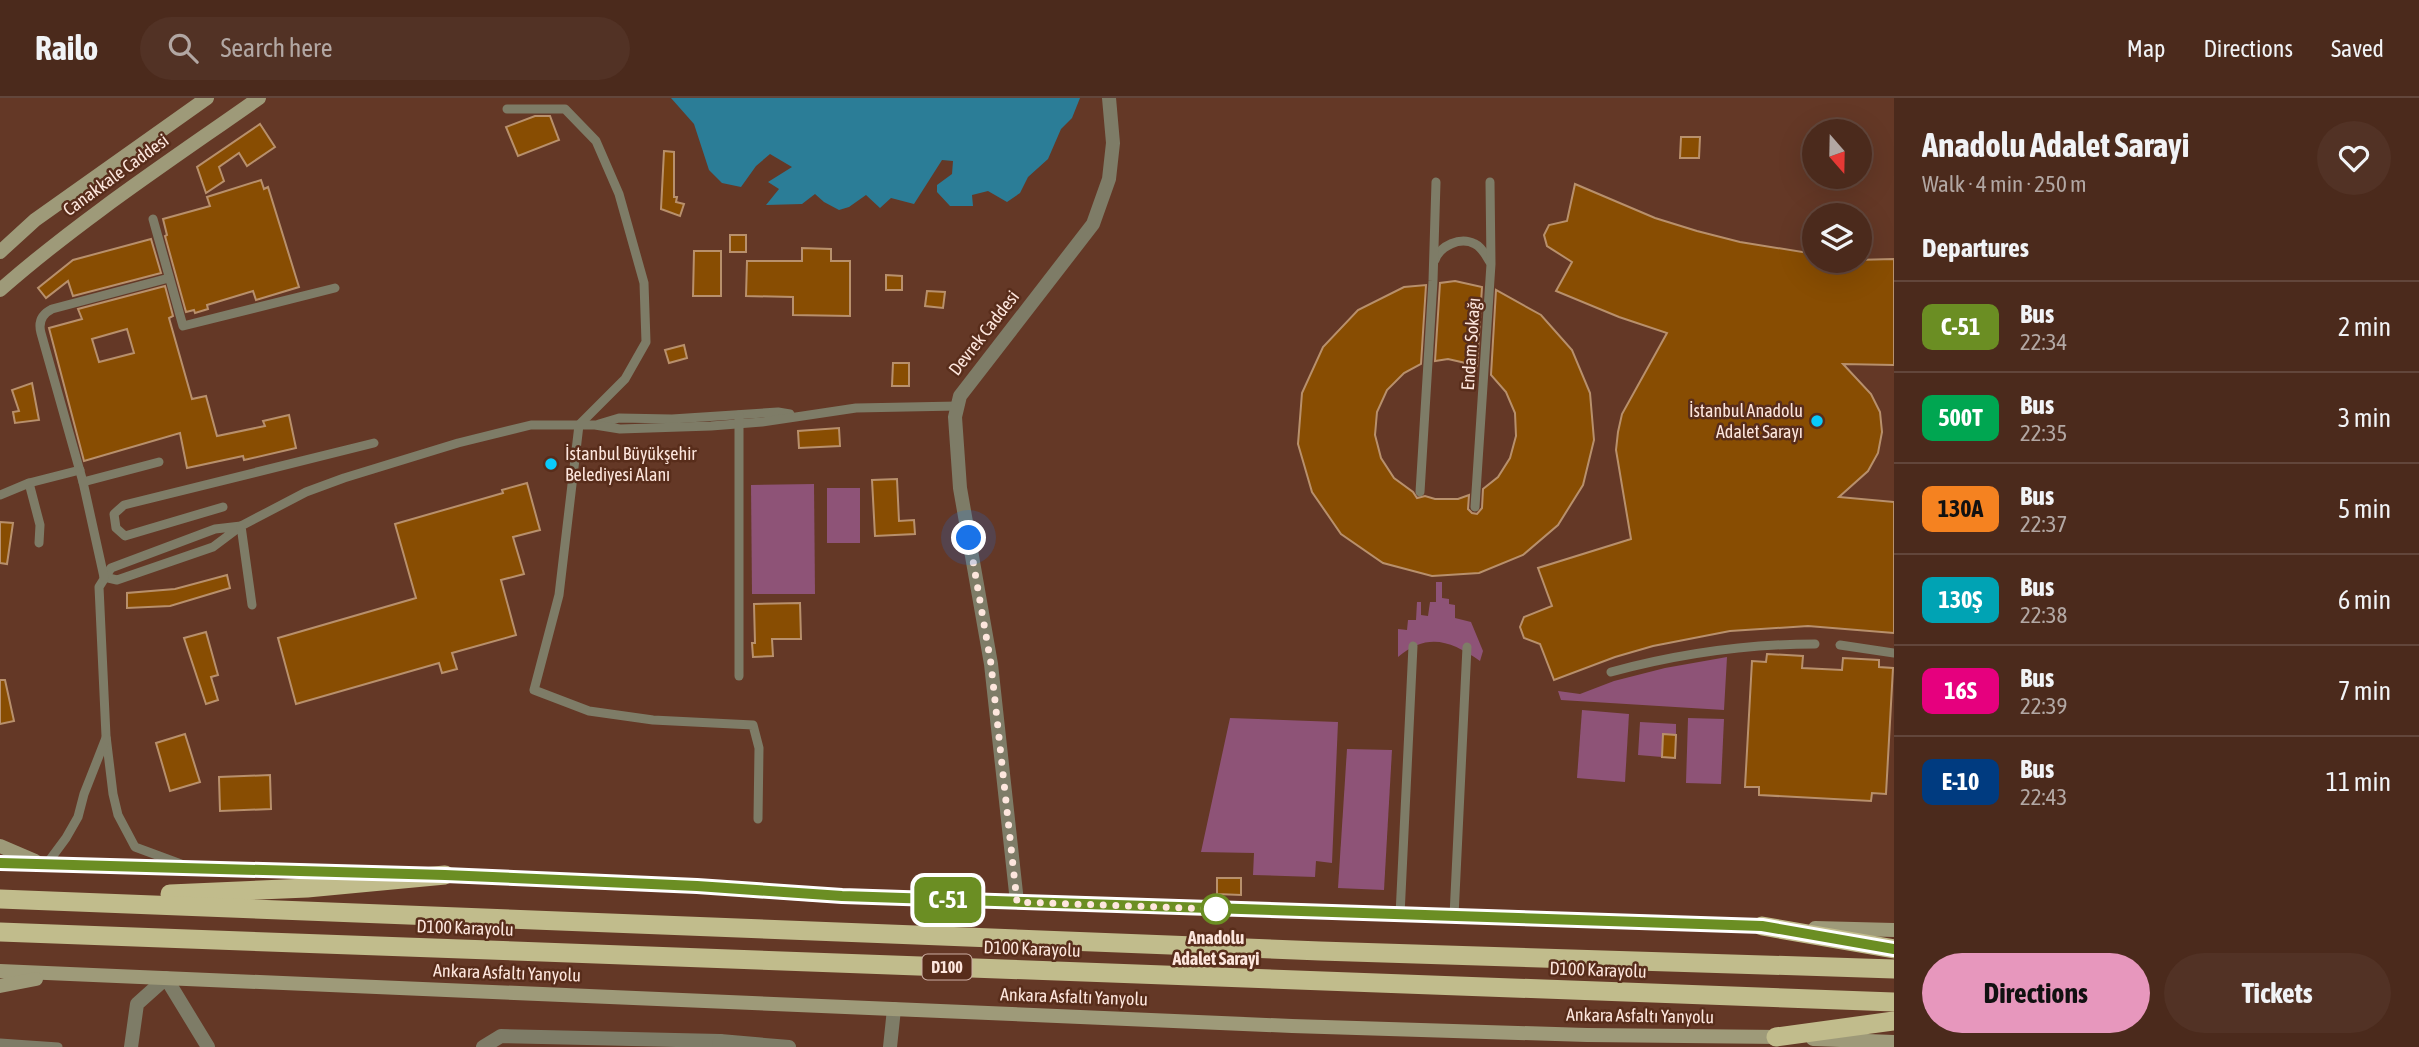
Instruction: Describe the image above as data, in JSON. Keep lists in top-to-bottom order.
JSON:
{
  "streets": {
    "highway": ["D100 Karayolu", "D100"],
    "main road": ["Canakkale Caddesi", "Ankara Asfaltı Yanyolu"],
    "street": ["Devrek Caddesi"],
    "lane": ["Endam Sokağı"]
  },
  "places": ["İstanbul Anadolu Adalet Sarayı", "İstanbul Büyükşehir Belediyesi Alanı", "Anadolu Adalet Sarayi"],
  "lines": ["bus line C-51"],
  "north": "bottom",
  "page": {
    "header": "Railo",
    "search": "Search here",
    "nav": ["Map", "Directions", "Saved"],
    "on_map": "C-51",
    "heading": [
      ["Anadolu Adalet Sarayi", "Walk · 4 min · 250 m"],
      "Departures"
    ],
    "list": [
      {
        "mark": "C-51",
        "name": "Bus",
        "note": "22:34",
        "value": "2 min"
      },
      {
        "mark": "500T",
        "name": "Bus",
        "note": "22:35",
        "value": "3 min"
      },
      {
        "mark": "130A",
        "name": "Bus",
        "note": "22:37",
        "value": "5 min"
      },
      {
        "mark": "130Ş",
        "name": "Bus",
        "note": "22:38",
        "value": "6 min"
      },
      {
        "mark": "16S",
        "name": "Bus",
        "note": "22:39",
        "value": "7 min"
      },
      {
        "mark": "E-10",
        "name": "Bus",
        "note": "22:43",
        "value": "11 min"
      }
    ],
    "buttons": ["Directions", "Tickets"]
  }
}
